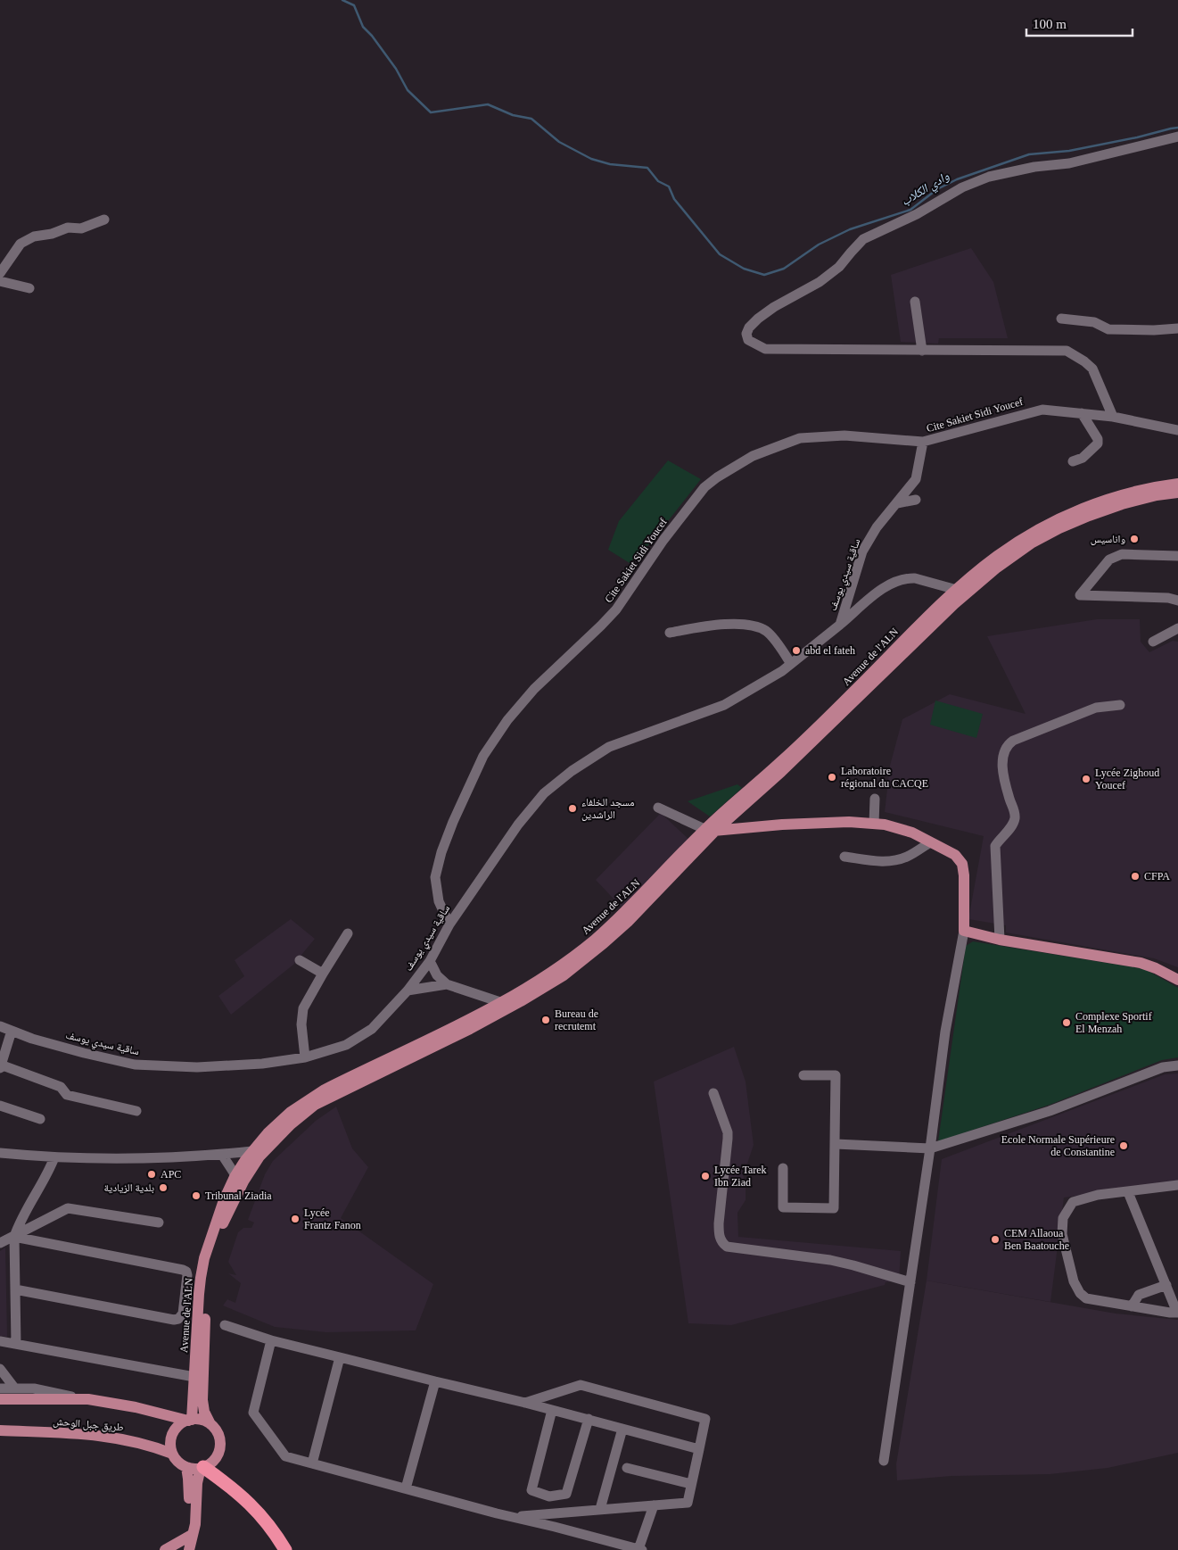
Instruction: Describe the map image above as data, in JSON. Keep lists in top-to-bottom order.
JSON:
{
  "streets": {
    "main road": ["Avenue de l'ALN", "طريق جبل الوحش"],
    "street": ["Cite Sakiet Sidi Youcef", "ساقية سيدي يوسف"]
  },
  "crossings": [
    ["Cite Sakiet Sidi Youcef", "ساقية سيدي يوسف"],
    ["Avenue de l'ALN", "طريق جبل الوحش"]
  ],
  "water": ["وادي الكلاب"],
  "places": [
    "واناسيس",
    "abd el fateh",
    "Laboratoire régional du CACQE",
    "Lycée Zighoud Youcef",
    "مسجد الخلفاء الراشدين",
    "CFPA",
    "Bureau de recrutemt",
    "Complexe Sportif El Menzah",
    "Ecole Normale Supérieure de Constantine",
    "APC",
    "Lycée Tarek Ibn Ziad",
    "بلدية الزيادية",
    "Tribunal Ziadia",
    "Lycée Frantz Fanon",
    "CEM Allaoua Ben Baatouche"
  ],
  "scale_bar": "100 m"
}
